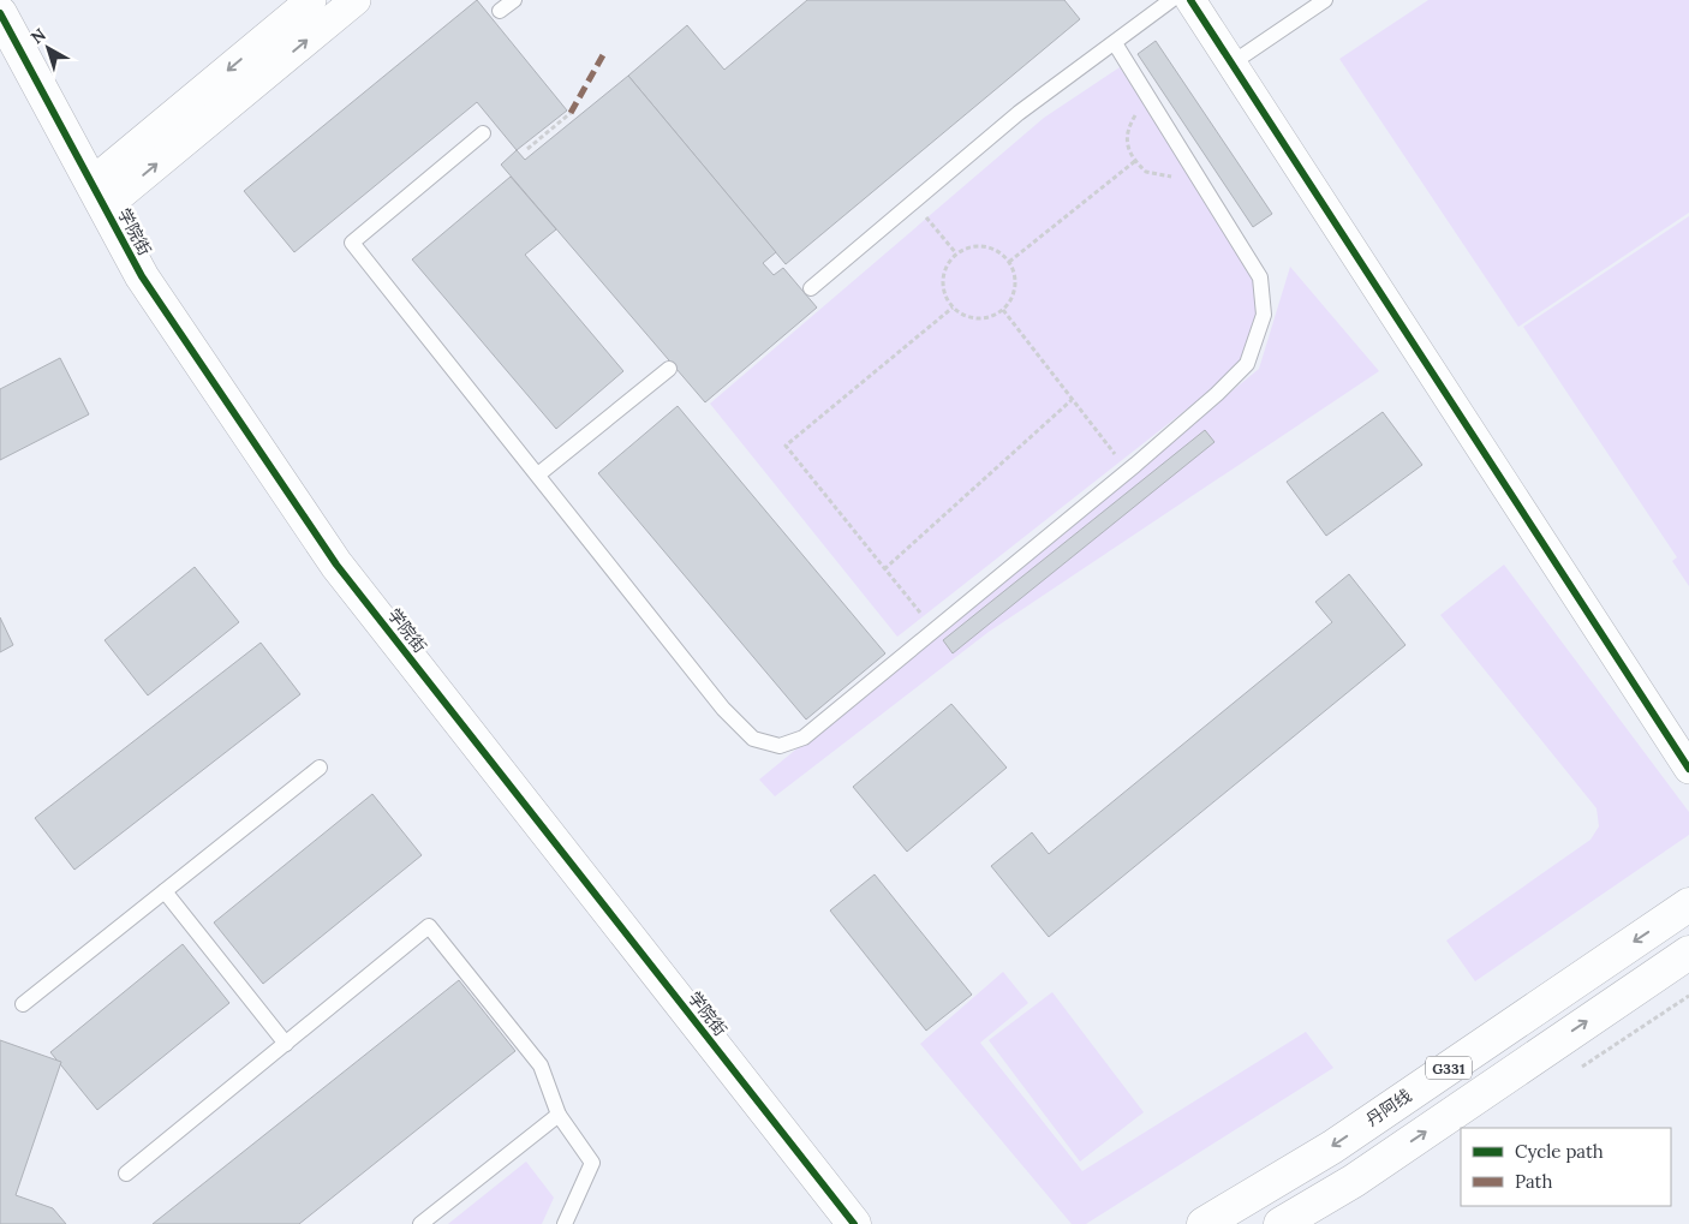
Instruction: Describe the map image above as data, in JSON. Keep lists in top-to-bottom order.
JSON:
{
  "streets": {
    "main road": ["学院街", "G331", "丹阿线"]
  },
  "legend": ["Cycle path", "Path"],
  "north": "top left"
}
